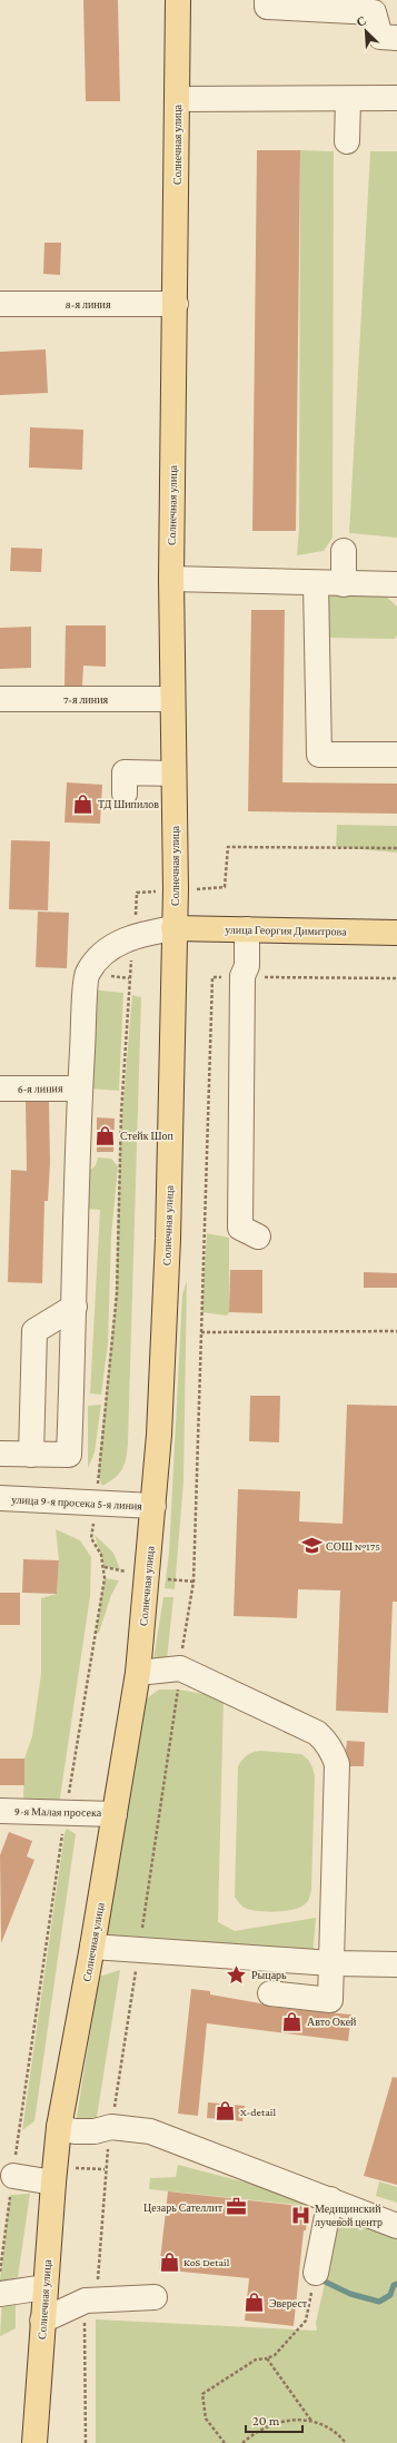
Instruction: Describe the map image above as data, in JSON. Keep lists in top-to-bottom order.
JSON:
{
  "streets": {
    "main road": ["Солнечная улица", "улица Георгия Димитрова"],
    "street": [
      "8-я линия",
      "7-я линия",
      "6-я линия",
      "улица 9-я просека 5-я линия",
      "9-я Малая просека"
    ]
  },
  "crossings": [
    ["Солнечная улица", "8-я линия"],
    ["Солнечная улица", "7-я линия"],
    ["Солнечная улица", "улица Георгия Димитрова"],
    ["Солнечная улица", "улица 9-я просека 5-я линия"],
    ["Солнечная улица", "9-я Малая просека"]
  ],
  "places": {
    "shop": [
      "ТД Шипилов",
      "Стейк Шоп",
      "Авто Окей",
      "X-detail",
      "KoS Detail",
      "Эверест"
    ],
    "school or university": ["СОШ №175"],
    "place": ["Рыцарь"],
    "office": ["Цезарь Сателлит"],
    "hospital": ["Медицинский лучевой центр"]
  },
  "scale_bar": "20 m",
  "north": "top left"
}
